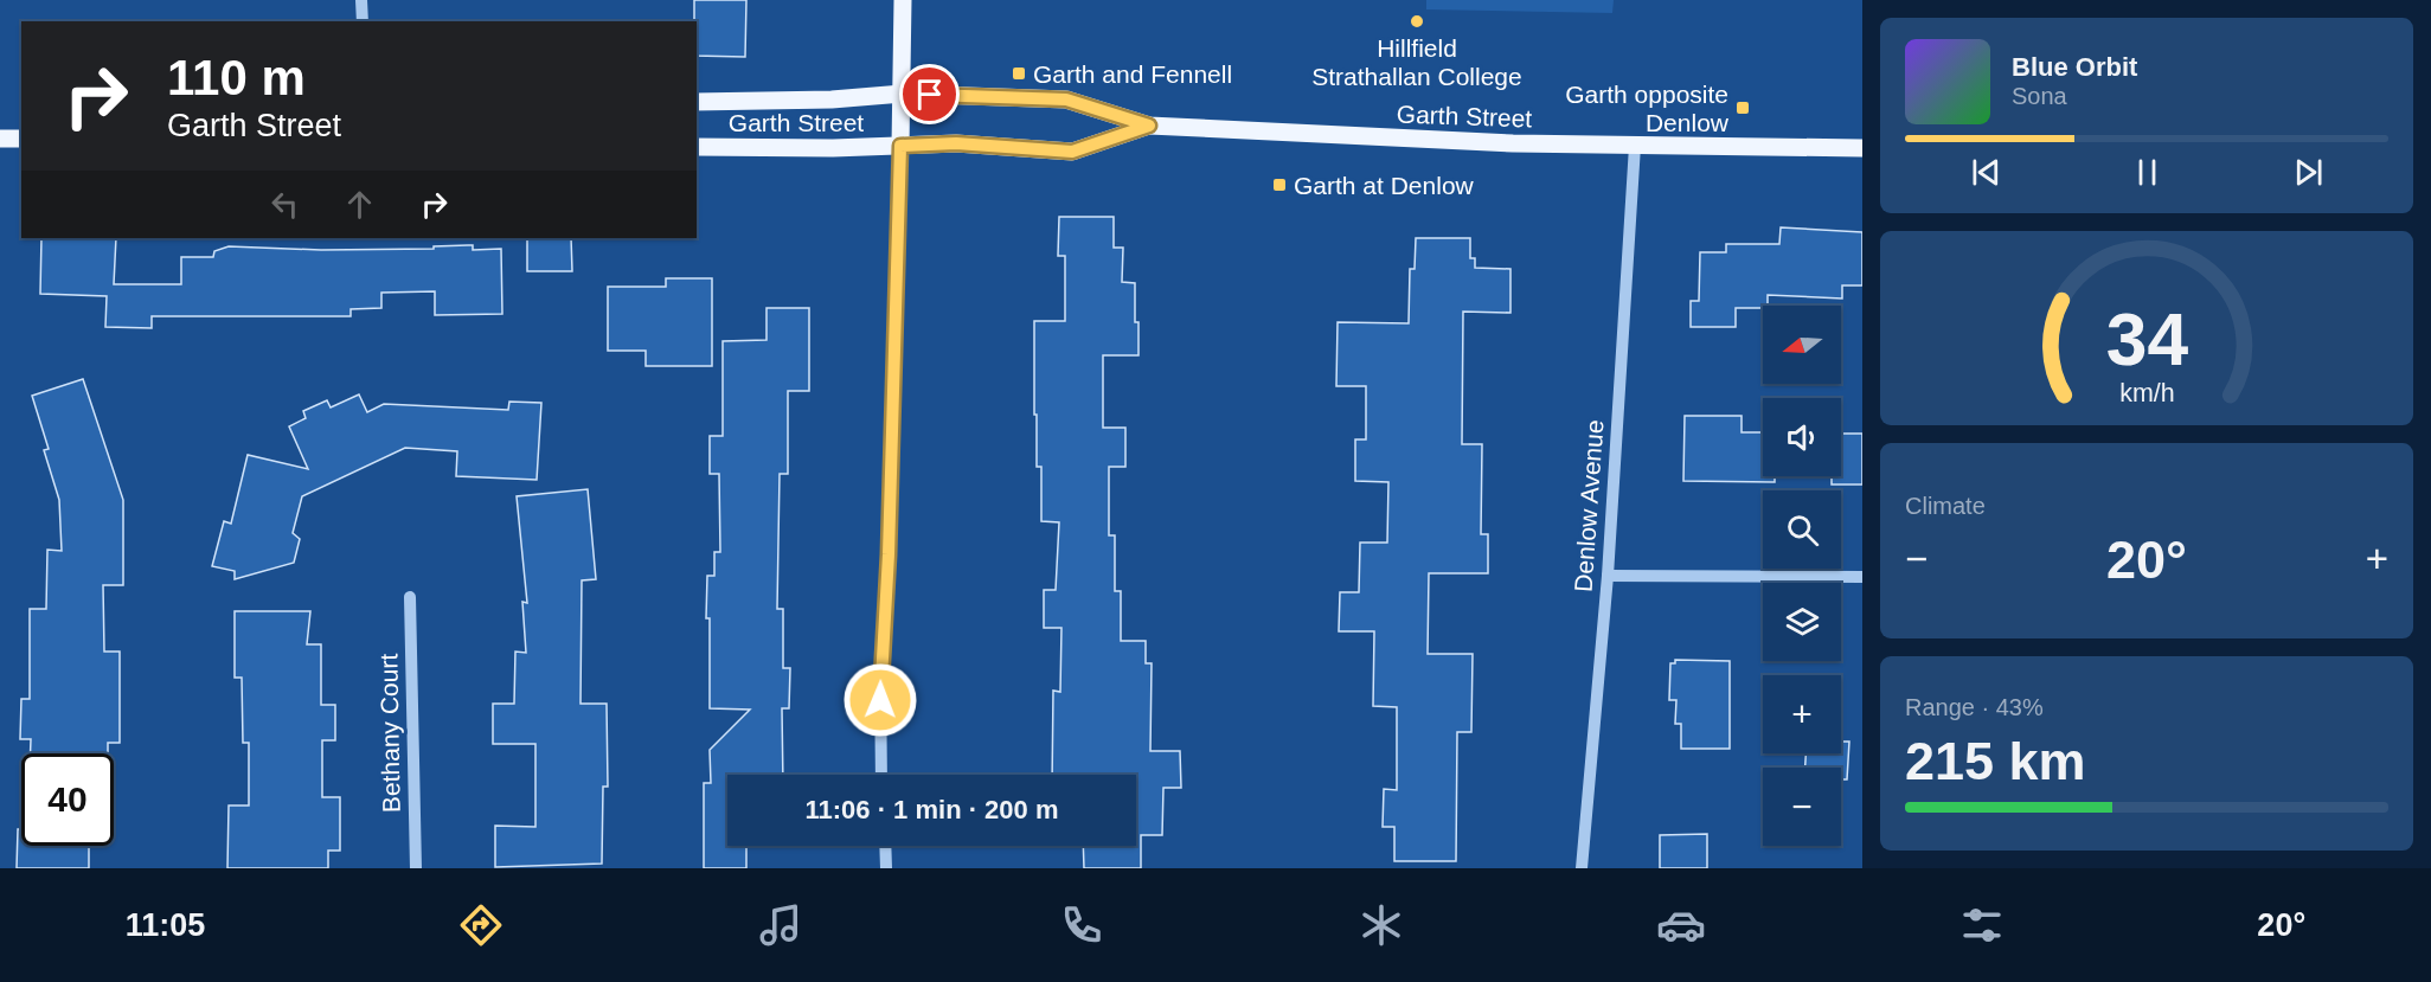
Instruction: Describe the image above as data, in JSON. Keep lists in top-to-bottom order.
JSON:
{
  "streets": {
    "main road": ["Garth Street"],
    "street": ["Denlow Avenue", "Bethany Court"]
  },
  "crossings": [
    ["Garth Street", "Denlow Avenue"]
  ],
  "places": {
    "other": ["Hillfield Strathallan College"],
    "transit": ["Garth and Fennell", "Garth opposite Denlow", "Garth at Denlow"]
  },
  "north": "left",
  "page": {
    "turn": ["110 m", "Garth Street"],
    "song": ["Blue Orbit", "Sona"],
    "map_buttons": ["+", "−"],
    "tile": [
      "Climate",
      ["Range · 43%", "215 km"]
    ],
    "heat": ["−", "20°", "+"],
    "limit": "40",
    "trip": "11:06 · 1 min · 200 m",
    "tabs": ["11:05", "20°"],
    "gauge": ["34", "km/h"]
  }
}
